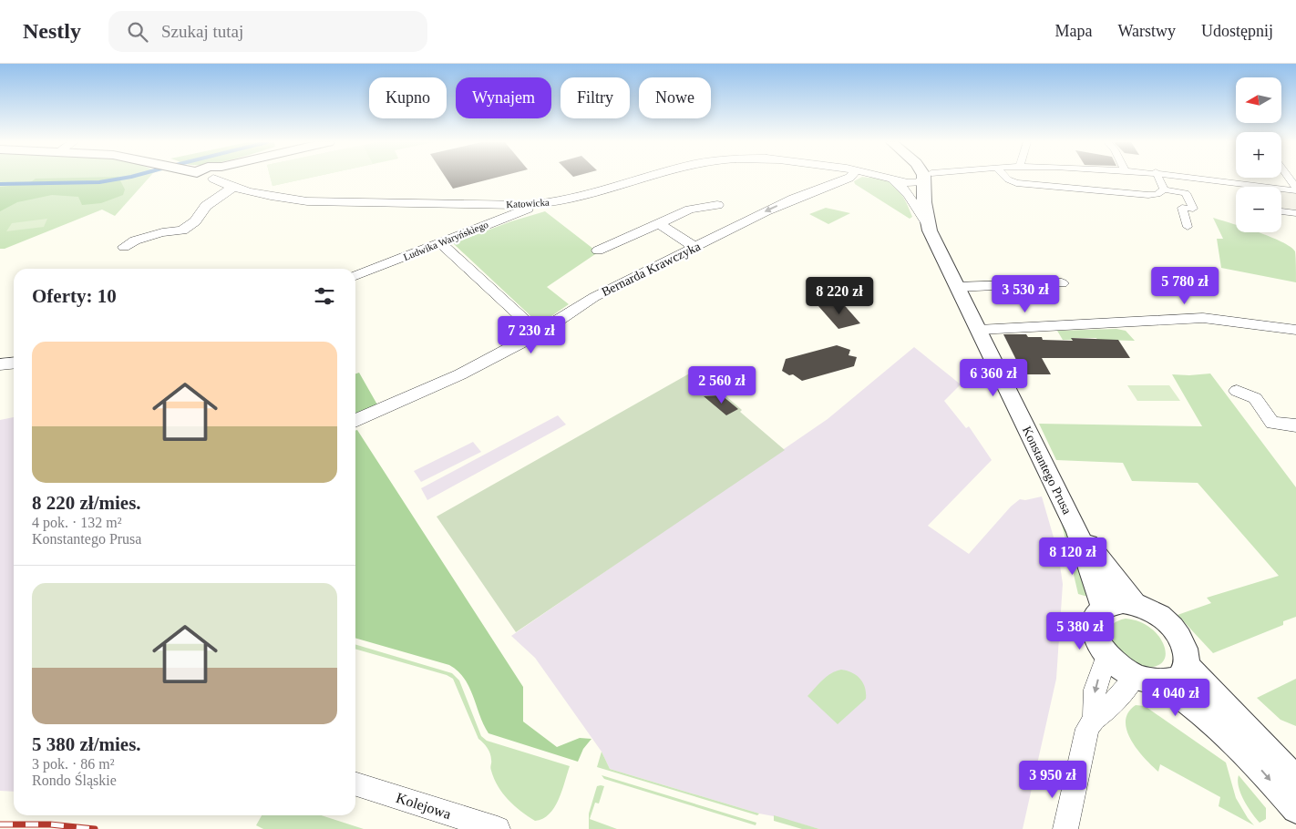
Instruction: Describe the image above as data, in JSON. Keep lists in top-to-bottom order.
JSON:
{
  "streets": {
    "street": [
      "Katowicka",
      "Ludwika Waryńskiego",
      "Bernarda Krawczyka",
      "Konstantego Prusa",
      "Kolejowa"
    ]
  },
  "crossings": [
    ["Katowicka", "Ludwika Waryńskiego"],
    ["Katowicka", "Konstantego Prusa"]
  ],
  "north": "left",
  "page": {
    "header": "Nestly",
    "search": "Szukaj tutaj",
    "nav": ["Mapa", "Warstwy", "Udostępnij"],
    "map_buttons": ["+", "−"],
    "chip": [
      "Kupno",
      "Wynajem",
      "Filtry",
      "Nowe"
    ],
    "price": [
      "5 780 zł",
      "3 530 zł",
      "8 220 zł",
      "7 230 zł",
      "6 360 zł",
      "2 560 zł",
      "8 120 zł",
      "5 380 zł",
      "4 040 zł",
      "3 950 zł"
    ],
    "heading": "Oferty: 10",
    "list": [
      {
        "name": "8 220 zł/mies.",
        "note": "4 pok. · 132 m² · Konstantego Prusa"
      },
      {
        "name": "5 380 zł/mies.",
        "note": "3 pok. · 86 m² · Rondo Śląskie"
      }
    ]
  }
}
